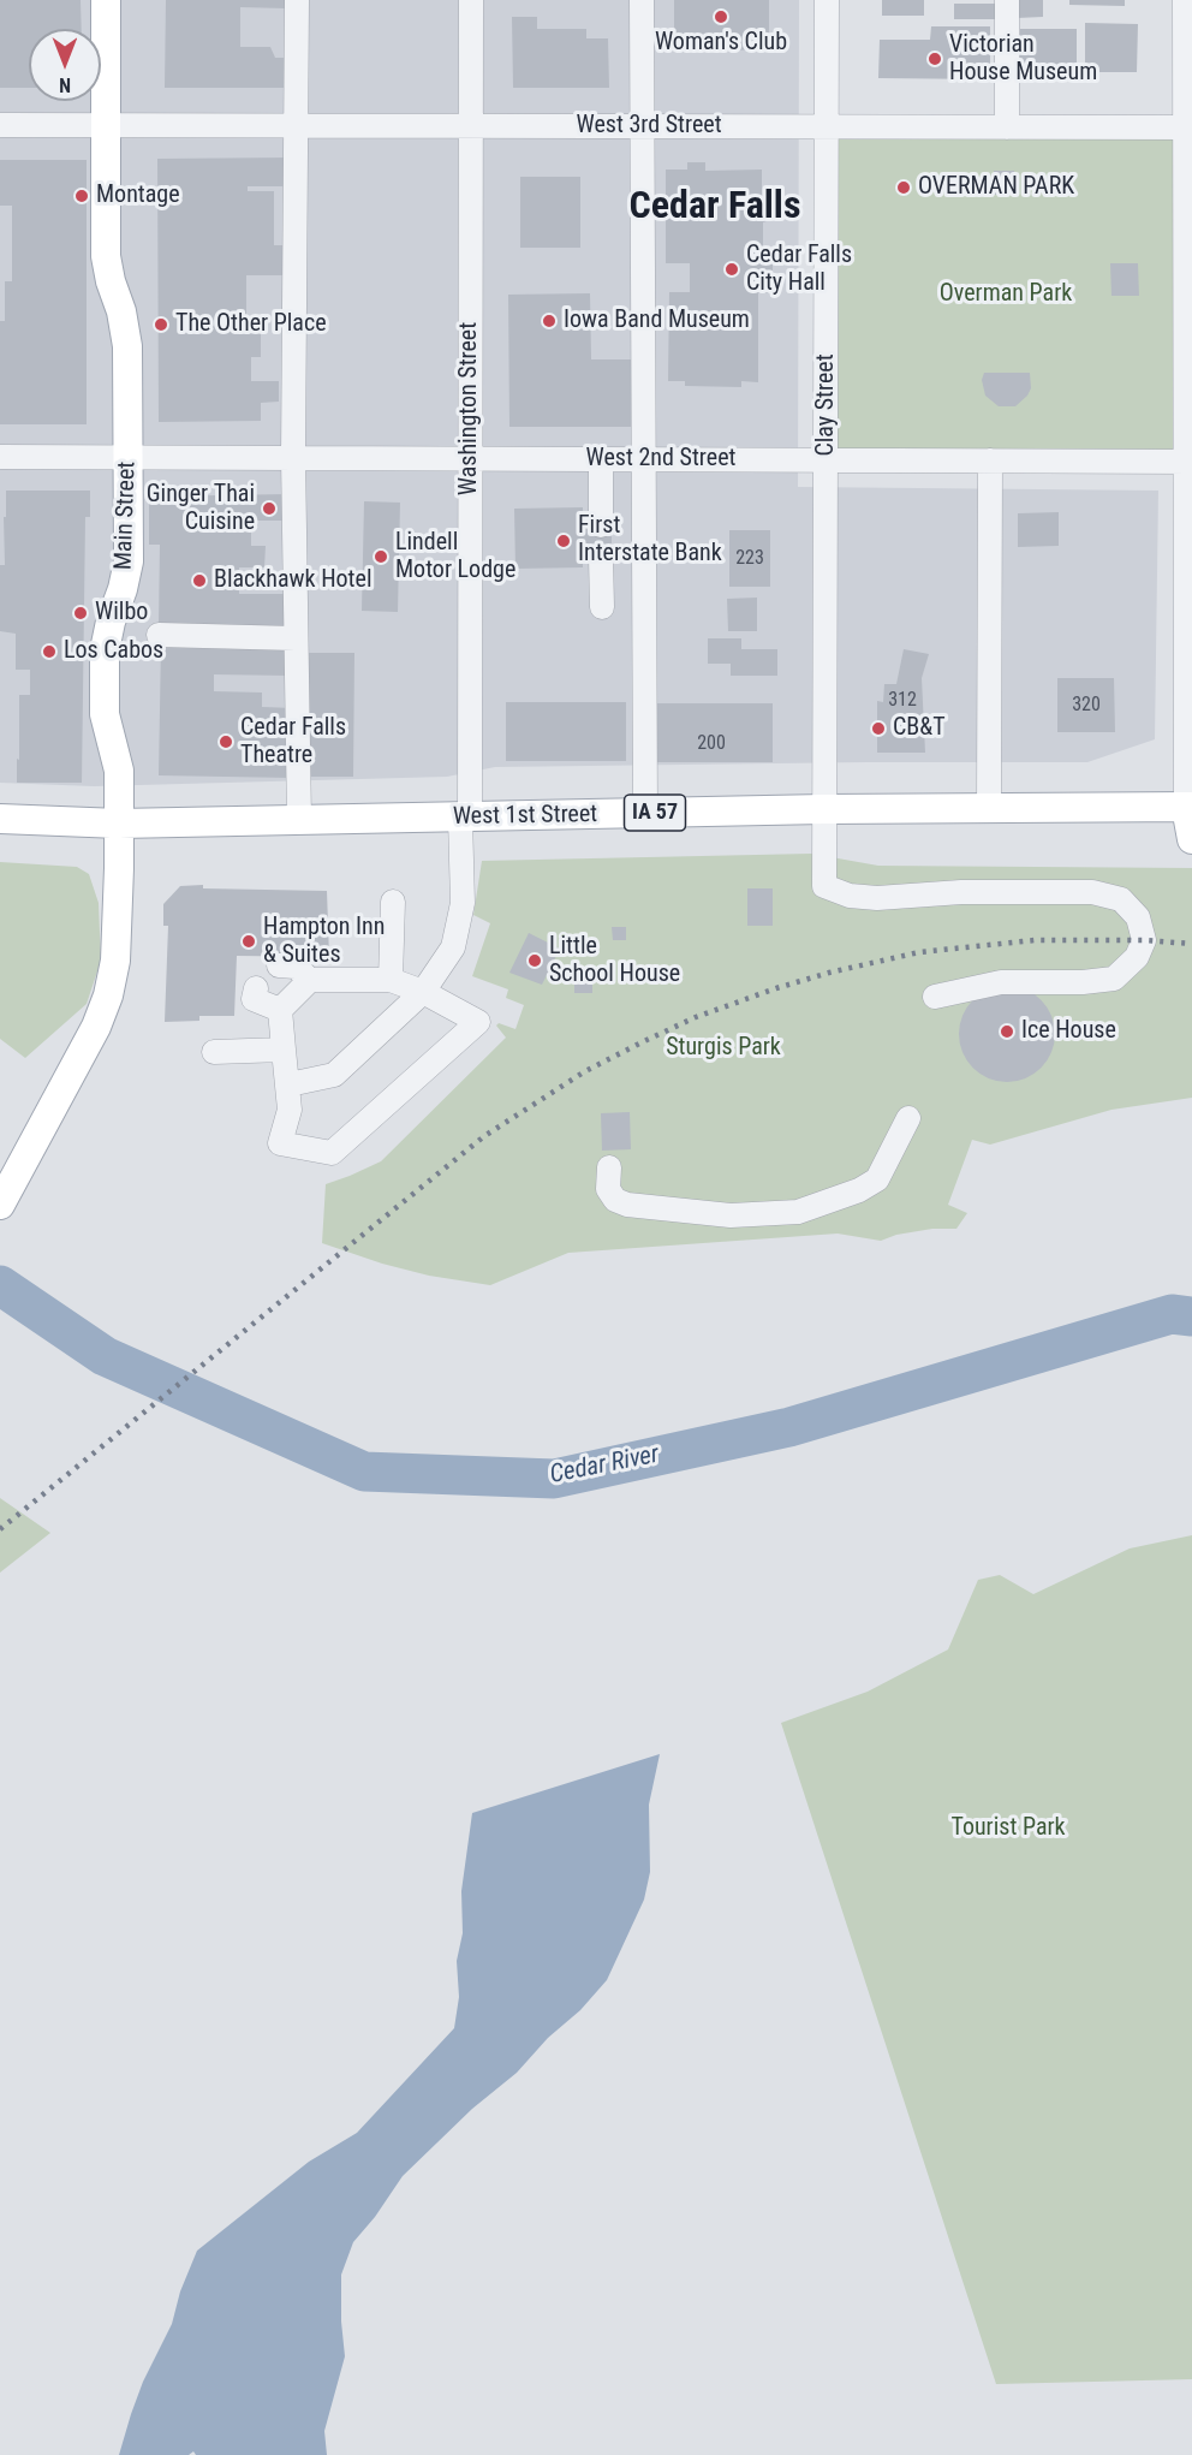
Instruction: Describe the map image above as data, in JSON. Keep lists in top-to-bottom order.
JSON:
{
  "streets": {
    "main road": ["Main Street", "IA 57", "West 1st Street"],
    "street": [
      "West 3rd Street",
      "Clay Street",
      "Washington Street",
      "West 2nd Street"
    ]
  },
  "crossings": [
    ["West 3rd Street", "Clay Street"],
    ["West 3rd Street", "Washington Street"],
    ["West 3rd Street", "Main Street"],
    ["Clay Street", "West 2nd Street"],
    ["Clay Street", "West 1st Street"],
    ["Washington Street", "West 2nd Street"],
    ["Washington Street", "West 1st Street"],
    ["West 2nd Street", "Main Street"],
    ["Main Street", "West 1st Street"]
  ],
  "districts": ["Cedar Falls"],
  "water": ["Cedar River"],
  "parks": ["Overman Park", "Sturgis Park", "Tourist Park"],
  "places": [
    "Woman's Club",
    "Victorian House Museum",
    "OVERMAN PARK",
    "Montage",
    "Cedar Falls City Hall",
    "Iowa Band Museum",
    "The Other Place",
    "Ginger Thai Cuisine",
    "First Interstate Bank",
    "Lindell Motor Lodge",
    "Blackhawk Hotel",
    "Wilbo",
    "Los Cabos",
    "CB&T",
    "Cedar Falls Theatre",
    "Hampton Inn & Suites",
    "Little School House",
    "Ice House"
  ],
  "house_numbers": [
    "223",
    "312",
    "320",
    "200"
  ],
  "north": "bottom"
}
